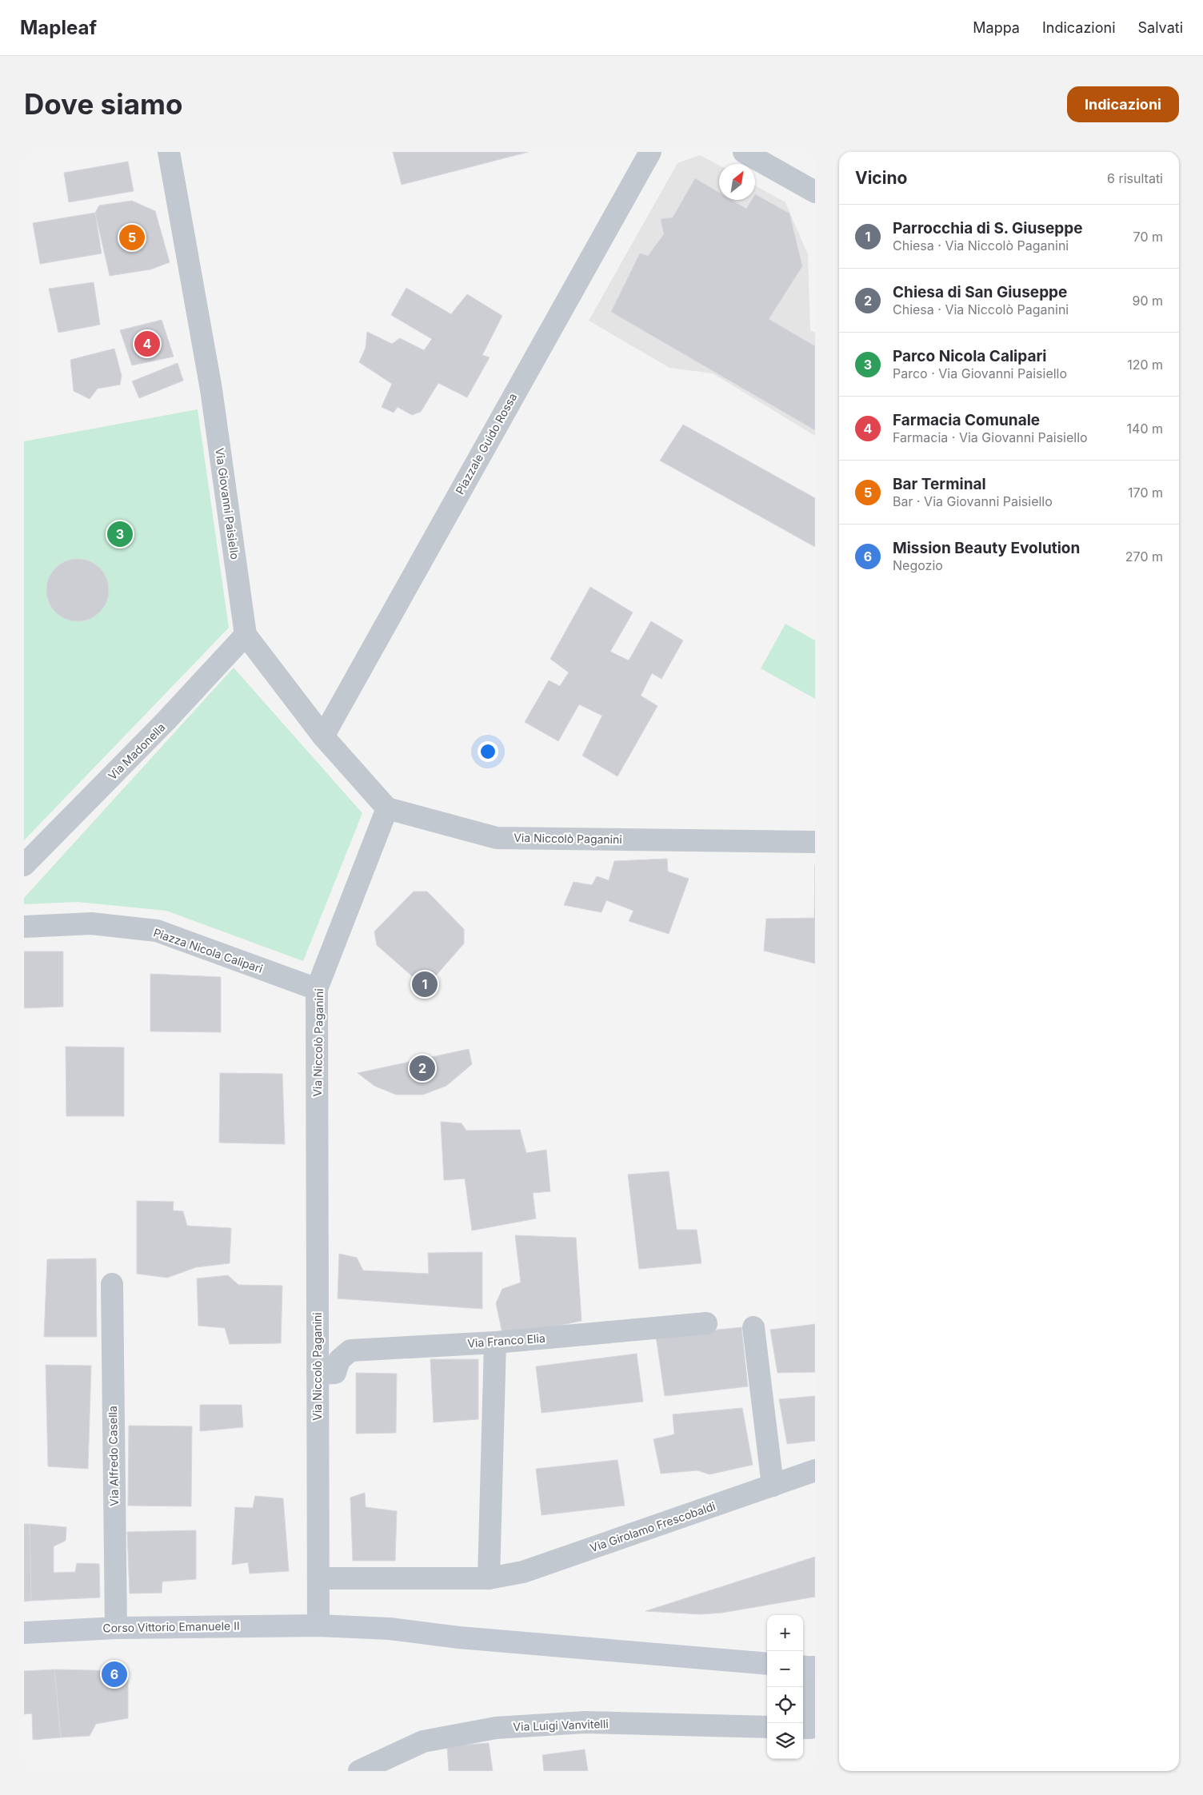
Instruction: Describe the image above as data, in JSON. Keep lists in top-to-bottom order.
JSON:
{
  "streets": {
    "main road": ["Corso Vittorio Emanuele II"],
    "street": [
      "Piazzale Guido Rossa",
      "Via Giovanni Paisiello",
      "Via Madonella",
      "Via Niccolò Paganini",
      "Piazza Nicola Calipari",
      "Via Franco Elia",
      "Via Alfredo Casella",
      "Via Girolamo Frescobaldi",
      "Via Luigi Vanvitelli"
    ]
  },
  "crossings": [
    ["Piazzale Guido Rossa", "Via Giovanni Paisiello"],
    ["Via Giovanni Paisiello", "Via Madonella"],
    ["Via Giovanni Paisiello", "Via Niccolò Paganini"],
    ["Via Niccolò Paganini", "Piazza Nicola Calipari"],
    ["Via Niccolò Paganini", "Via Franco Elia"],
    ["Via Niccolò Paganini", "Via Girolamo Frescobaldi"],
    ["Via Niccolò Paganini", "Corso Vittorio Emanuele II"],
    ["Via Alfredo Casella", "Corso Vittorio Emanuele II"]
  ],
  "north": "top right",
  "page": {
    "header": "Mapleaf",
    "nav": ["Mappa", "Indicazioni", "Salvati"],
    "buttons": "Indicazioni",
    "title": "Dove siamo",
    "heading": ["Vicino", "6 risultati"],
    "list": [
      {
        "mark": "1",
        "name": "Parrocchia di S. Giuseppe",
        "note": "Chiesa · Via Niccolò Paganini",
        "value": "70 m"
      },
      {
        "mark": "2",
        "name": "Chiesa di San Giuseppe",
        "note": "Chiesa · Via Niccolò Paganini",
        "value": "90 m"
      },
      {
        "mark": "3",
        "name": "Parco Nicola Calipari",
        "note": "Parco · Via Giovanni Paisiello",
        "value": "120 m"
      },
      {
        "mark": "4",
        "name": "Farmacia Comunale",
        "note": "Farmacia · Via Giovanni Paisiello",
        "value": "140 m"
      },
      {
        "mark": "5",
        "name": "Bar Terminal",
        "note": "Bar · Via Giovanni Paisiello",
        "value": "170 m"
      },
      {
        "mark": "6",
        "name": "Mission Beauty Evolution",
        "note": "Negozio",
        "value": "270 m"
      }
    ],
    "pins": [
      "5",
      "4",
      "3",
      "1",
      "2",
      "6"
    ],
    "map_buttons": ["+", "−"]
  }
}
